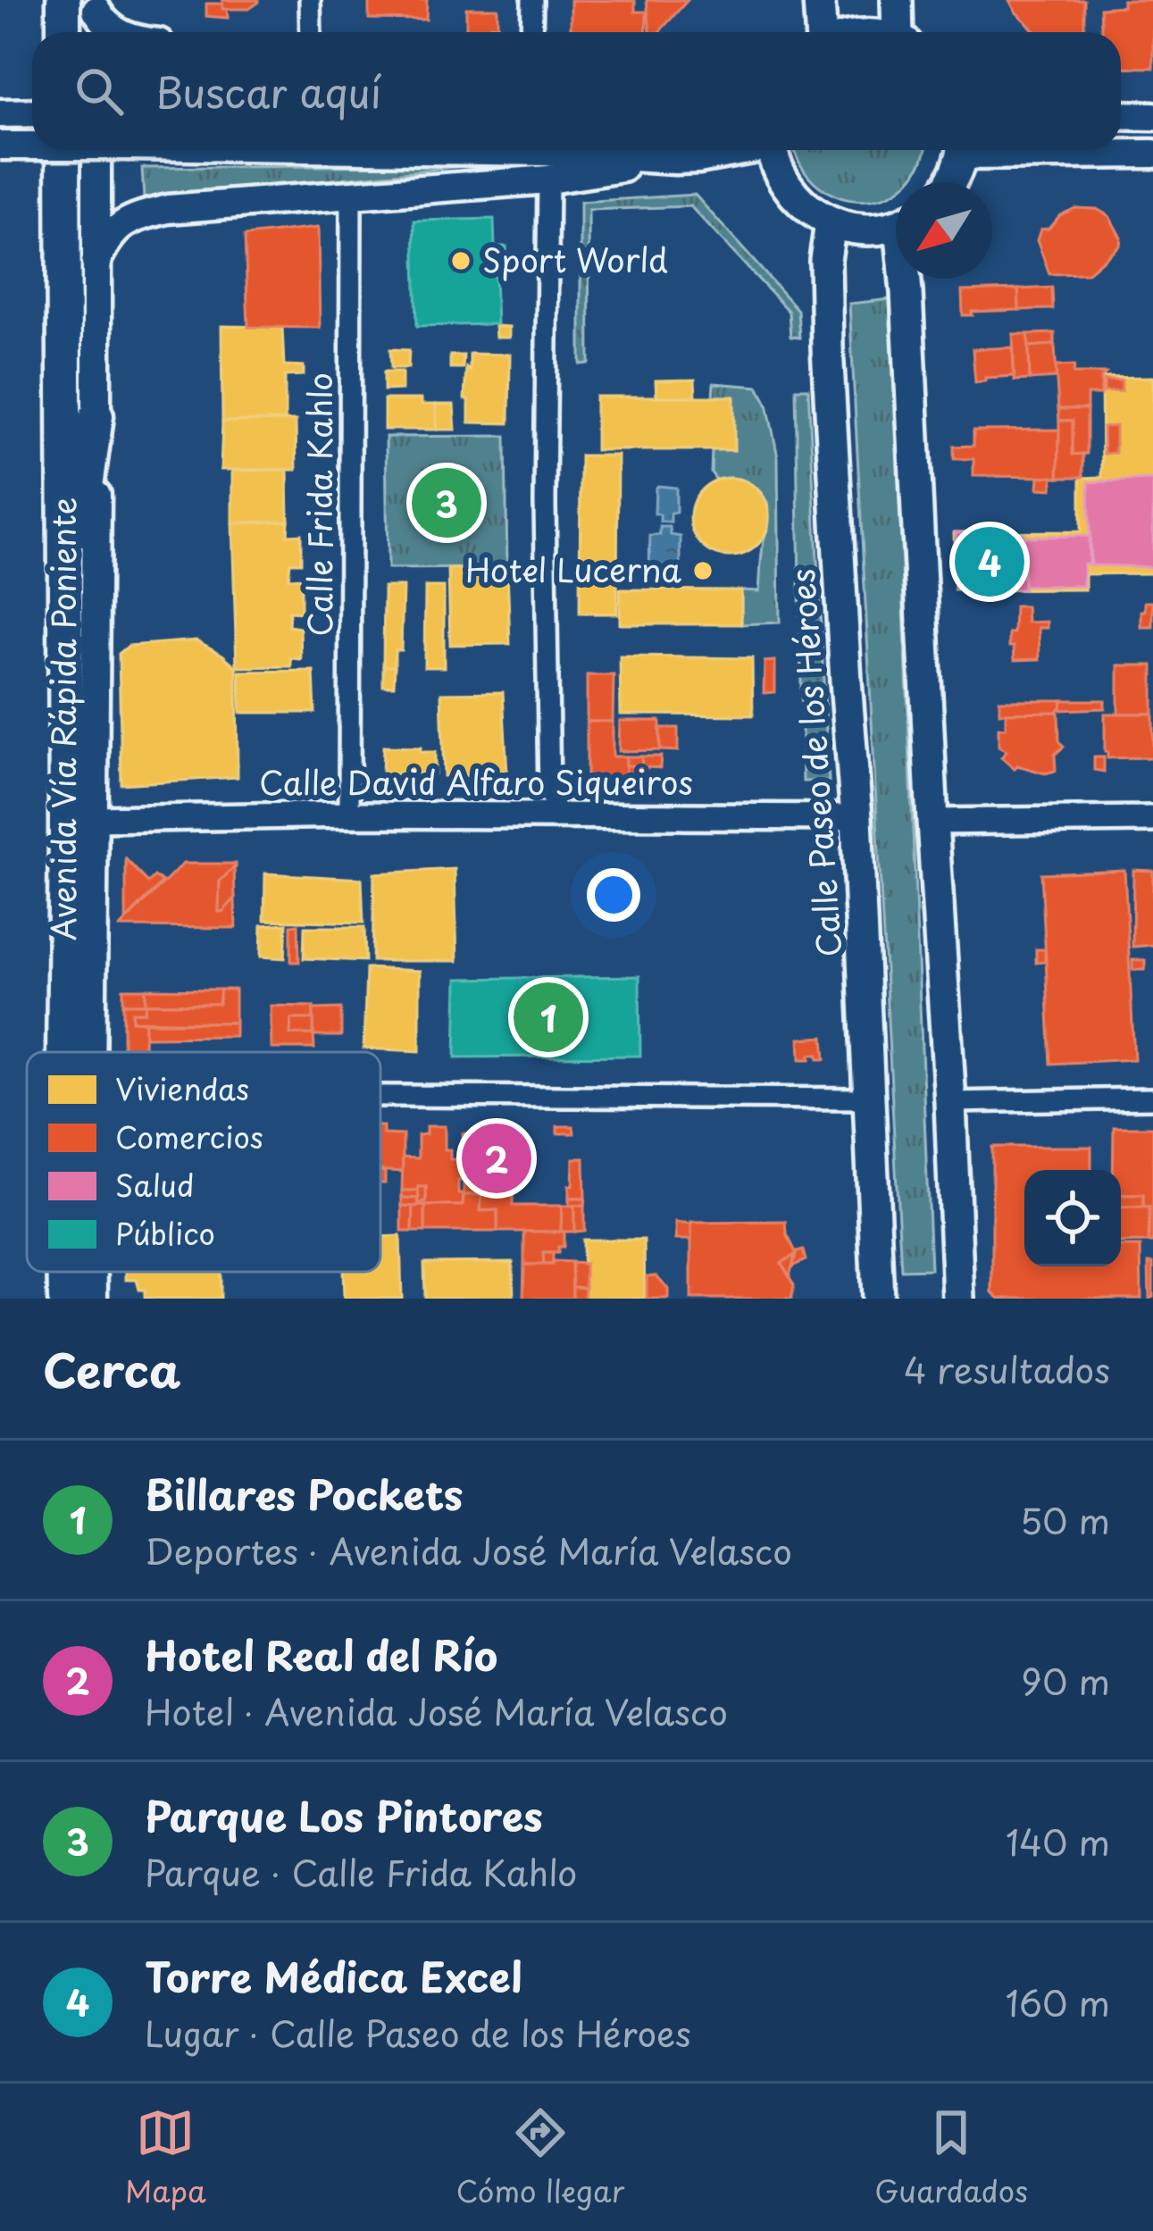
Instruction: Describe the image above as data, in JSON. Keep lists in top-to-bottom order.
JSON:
{
  "streets": {
    "highway": ["Avenida Vía Rápida Poniente"],
    "main road": ["Calle Paseo de los Héroes"],
    "street": ["Calle Frida Kahlo", "Calle David Alfaro Siqueiros"]
  },
  "crossings": [
    ["Calle Frida Kahlo", "Calle David Alfaro Siqueiros"],
    ["Avenida Vía Rápida Poniente", "Calle David Alfaro Siqueiros"],
    ["Calle Paseo de los Héroes", "Calle David Alfaro Siqueiros"]
  ],
  "places": ["Sport World", "Hotel Lucerna"],
  "legend": [
    "Viviendas",
    "Comercios",
    "Salud",
    "Público"
  ],
  "north": "bottom left",
  "page": {
    "search": "Buscar aquí",
    "pins": [
      "3",
      "4",
      "1",
      "2"
    ],
    "heading": ["Cerca", "4 resultados"],
    "list": [
      {
        "mark": "1",
        "name": "Billares Pockets",
        "note": "Deportes · Avenida José María Velasco",
        "value": "50 m"
      },
      {
        "mark": "2",
        "name": "Hotel Real del Río",
        "note": "Hotel · Avenida José María Velasco",
        "value": "90 m"
      },
      {
        "mark": "3",
        "name": "Parque Los Pintores",
        "note": "Parque · Calle Frida Kahlo",
        "value": "140 m"
      },
      {
        "mark": "4",
        "name": "Torre Médica Excel",
        "note": "Lugar · Calle Paseo de los Héroes",
        "value": "160 m"
      }
    ],
    "nav": ["Mapa", "Cómo llegar", "Guardados"]
  }
}
